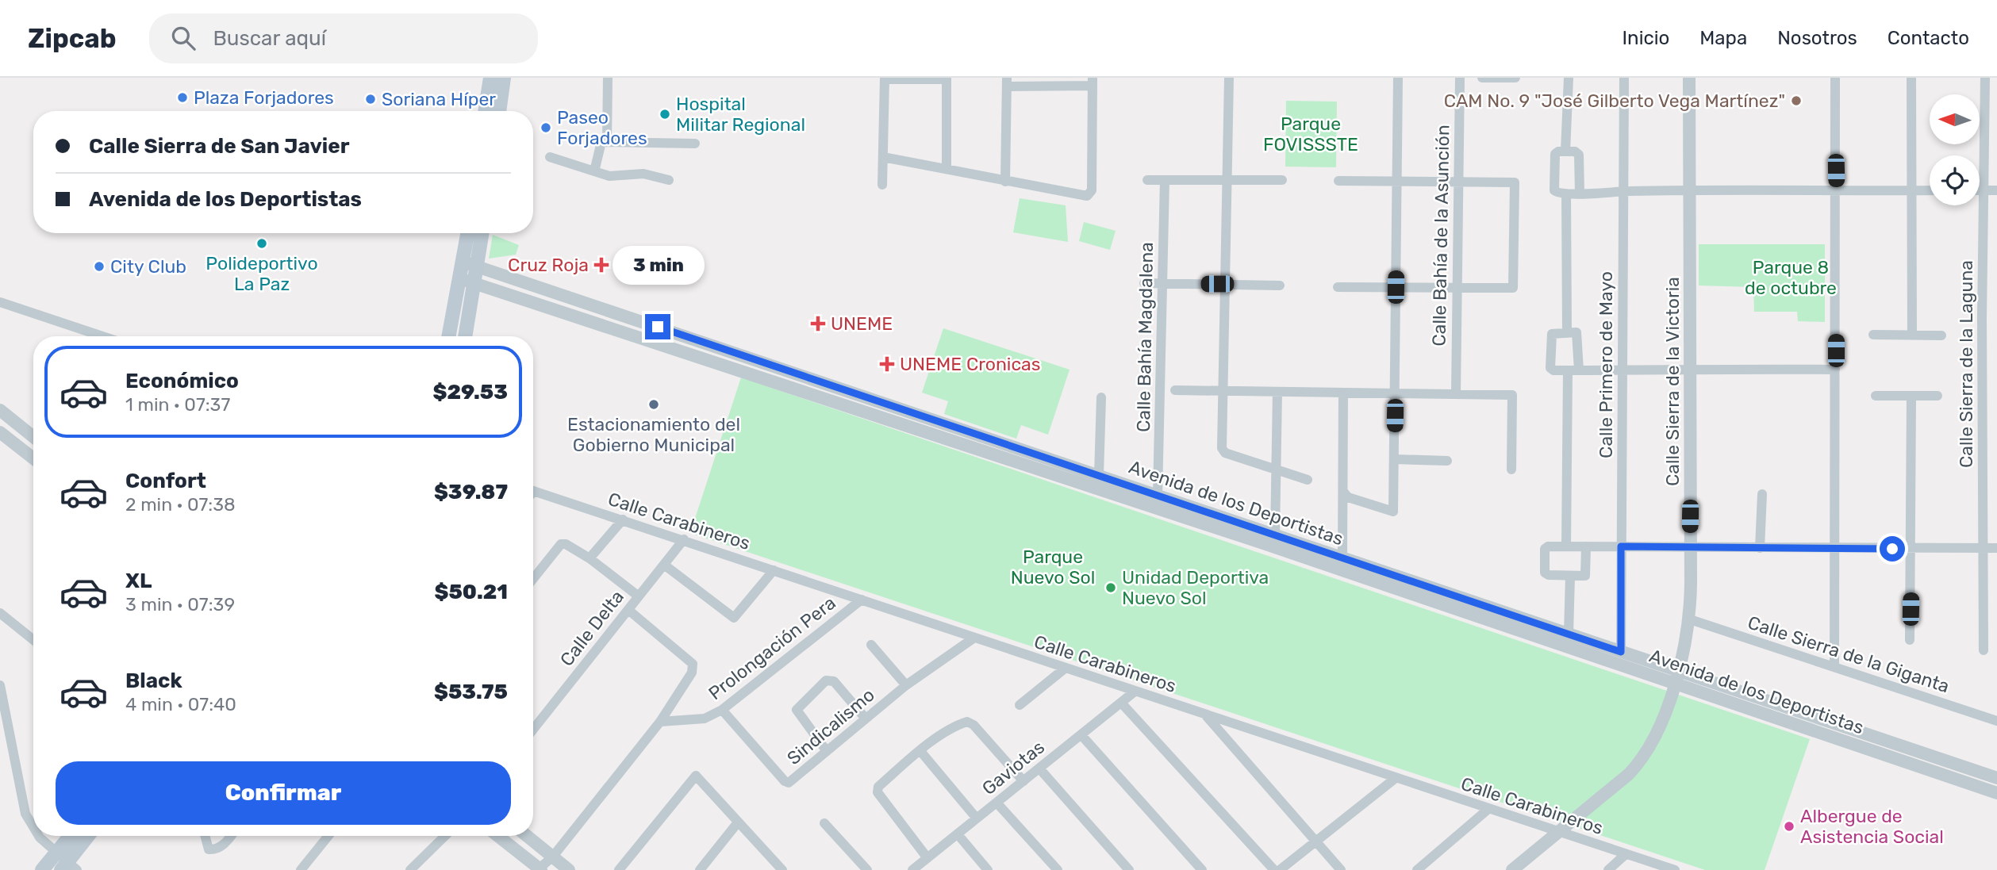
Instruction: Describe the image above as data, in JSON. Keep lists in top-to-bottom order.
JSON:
{
  "streets": {
    "street": [
      "Calle Bahía de la Asunción",
      "Calle Bahía Magdalena",
      "Calle Sierra de la Laguna",
      "Calle Primero de Mayo",
      "Calle Sierra de la Victoria",
      "Avenida de los Deportistas",
      "Calle Carabineros",
      "Calle Delta",
      "Prolongación Pera",
      "Calle Sierra de la Giganta",
      "Sindicalismo",
      "Gaviotas"
    ]
  },
  "crossings": [
    ["Calle Bahía Magdalena", "Avenida de los Deportistas"],
    ["Calle Primero de Mayo", "Avenida de los Deportistas"],
    ["Calle Sierra de la Victoria", "Avenida de los Deportistas"],
    ["Calle Sierra de la Victoria", "Calle Carabineros"],
    ["Calle Sierra de la Victoria", "Calle Sierra de la Giganta"],
    ["Calle Carabineros", "Calle Delta"],
    ["Calle Carabineros", "Prolongación Pera"],
    ["Calle Carabineros", "Sindicalismo"],
    ["Calle Carabineros", "Gaviotas"],
    ["Prolongación Pera", "Sindicalismo"]
  ],
  "parks": ["Parque FOVISSSTE", "Parque 8 de octubre", "Parque Nuevo Sol"],
  "places": {
    "other": [
      "Plaza Forjadores",
      "Soriana Híper",
      "CAM No. 9 \"José Gilberto Vega Martínez\"",
      "Hospital Militar Regional",
      "Paseo Forjadores",
      "Polideportivo La Paz",
      "City Club",
      "Estacionamiento del Gobierno Municipal",
      "Unidad Deportiva Nuevo Sol",
      "Albergue de Asistencia Social"
    ],
    "health": ["Cruz Roja", "UNEME", "UNEME Cronicas"]
  },
  "north": "left",
  "page": {
    "header": "Zipcab",
    "search": "Buscar aquí",
    "nav": [
      "Inicio",
      "Mapa",
      "Nosotros",
      "Contacto"
    ],
    "banner": ["Calle Sierra de San Javier", "Avenida de los Deportistas"],
    "bubble": "3 min",
    "list": [
      {
        "name": "Económico",
        "note": "1 min · 07:37",
        "value": "$29.53"
      },
      {
        "name": "Confort",
        "note": "2 min · 07:38",
        "value": "$39.87"
      },
      {
        "name": "XL",
        "note": "3 min · 07:39",
        "value": "$50.21"
      },
      {
        "name": "Black",
        "note": "4 min · 07:40",
        "value": "$53.75"
      }
    ],
    "buttons": "Confirmar"
  }
}
